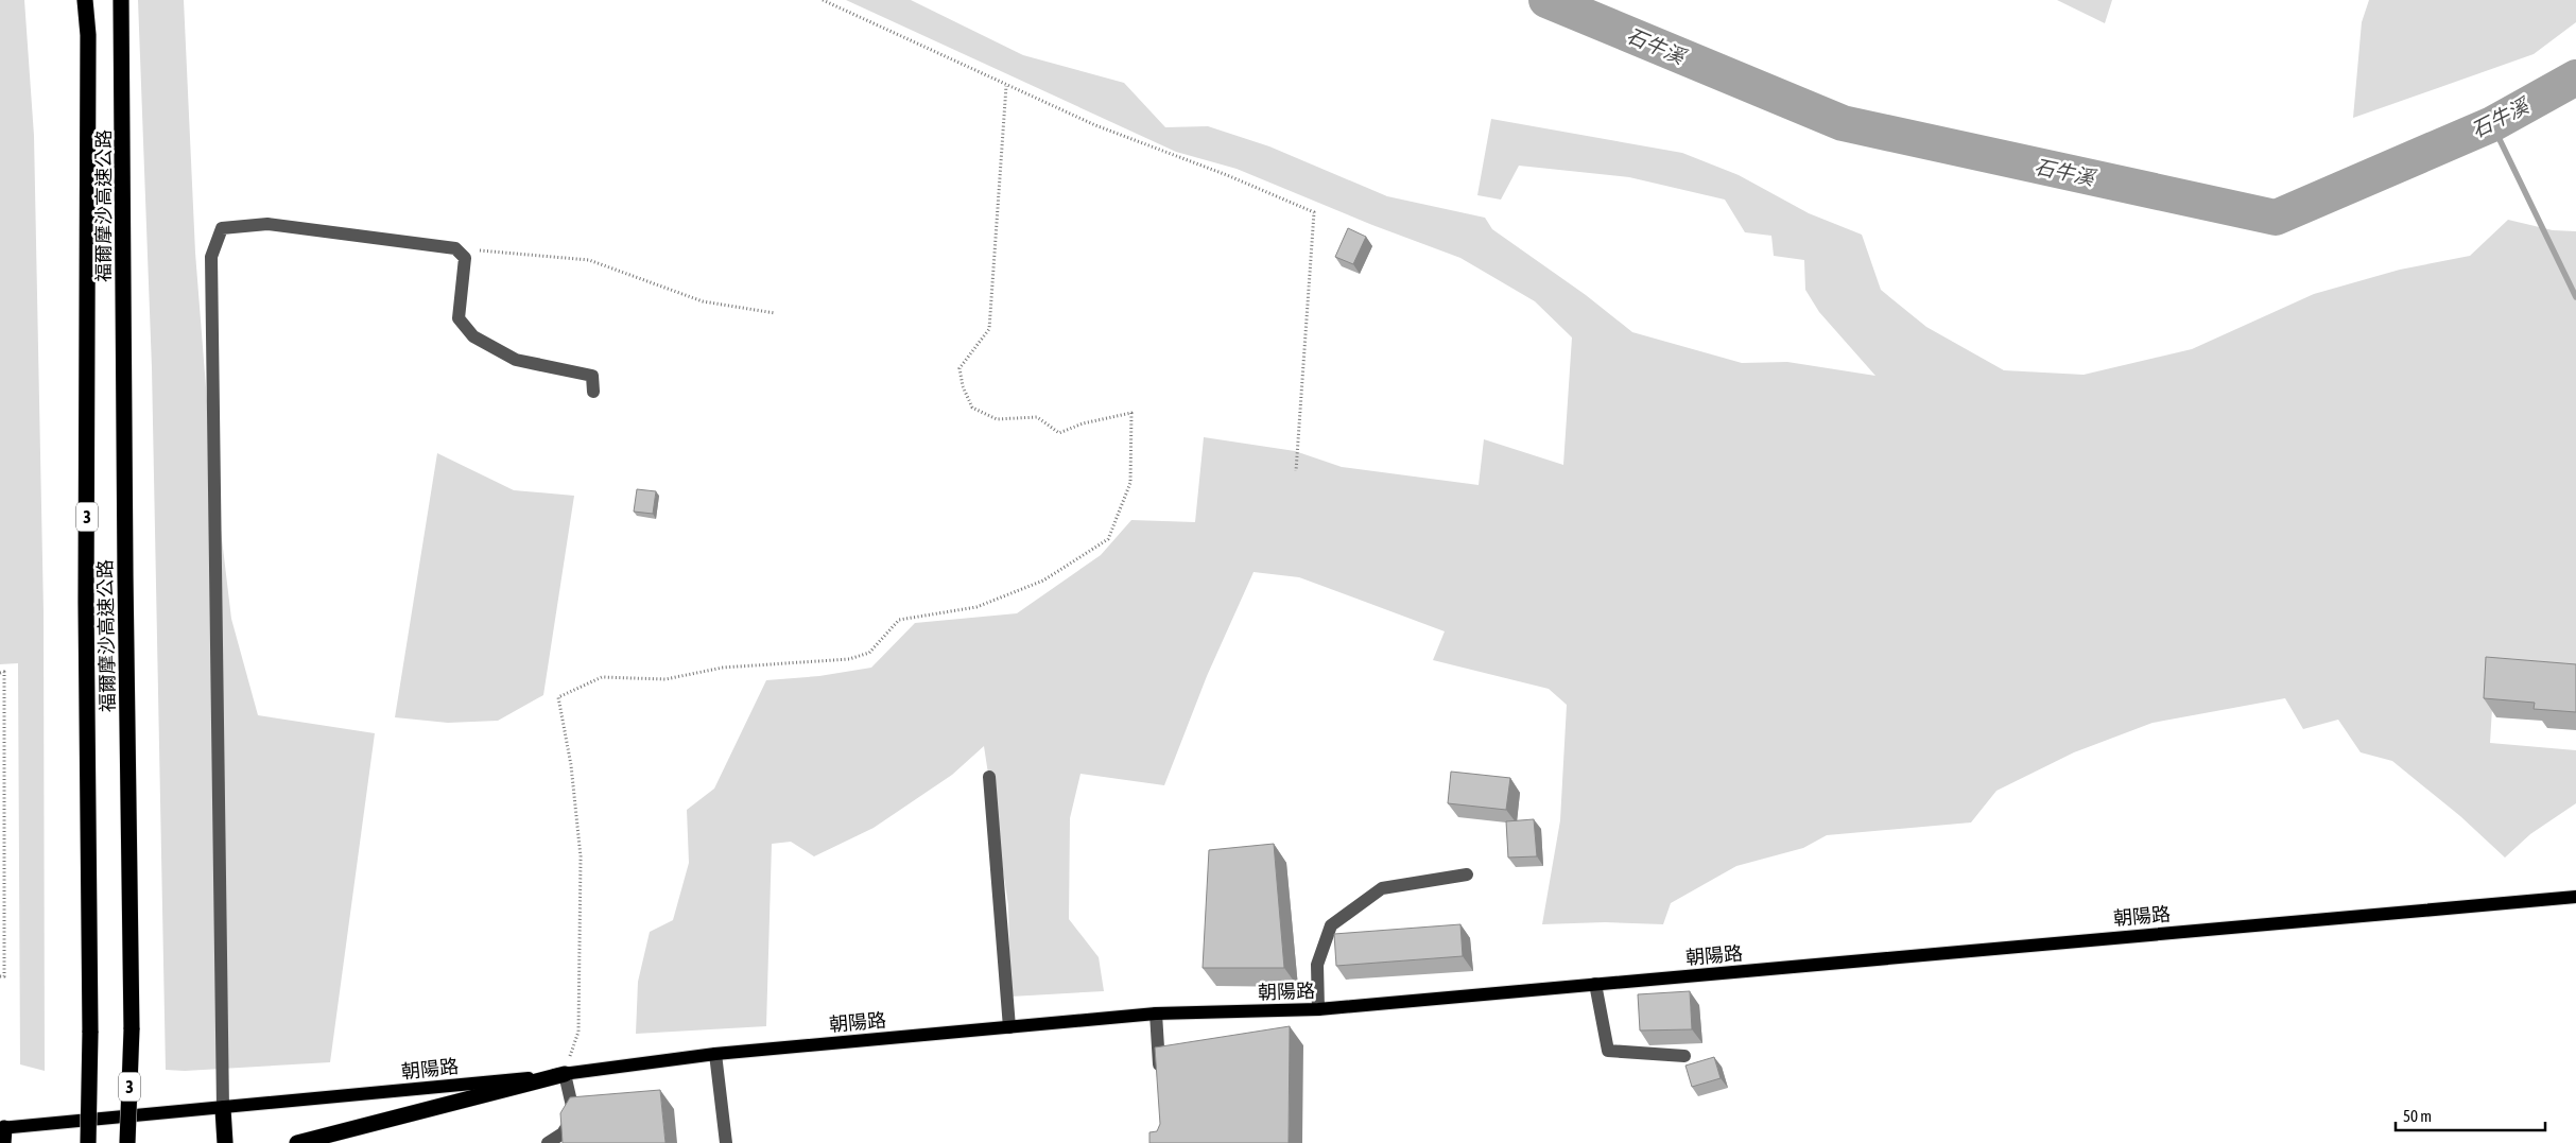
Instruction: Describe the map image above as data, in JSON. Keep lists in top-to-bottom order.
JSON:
{
  "streets": {
    "highway": ["福爾摩沙高速公路", "3"],
    "main road": ["朝陽路"]
  },
  "water": ["石牛溪"],
  "scale_bar": "50 m"
}
